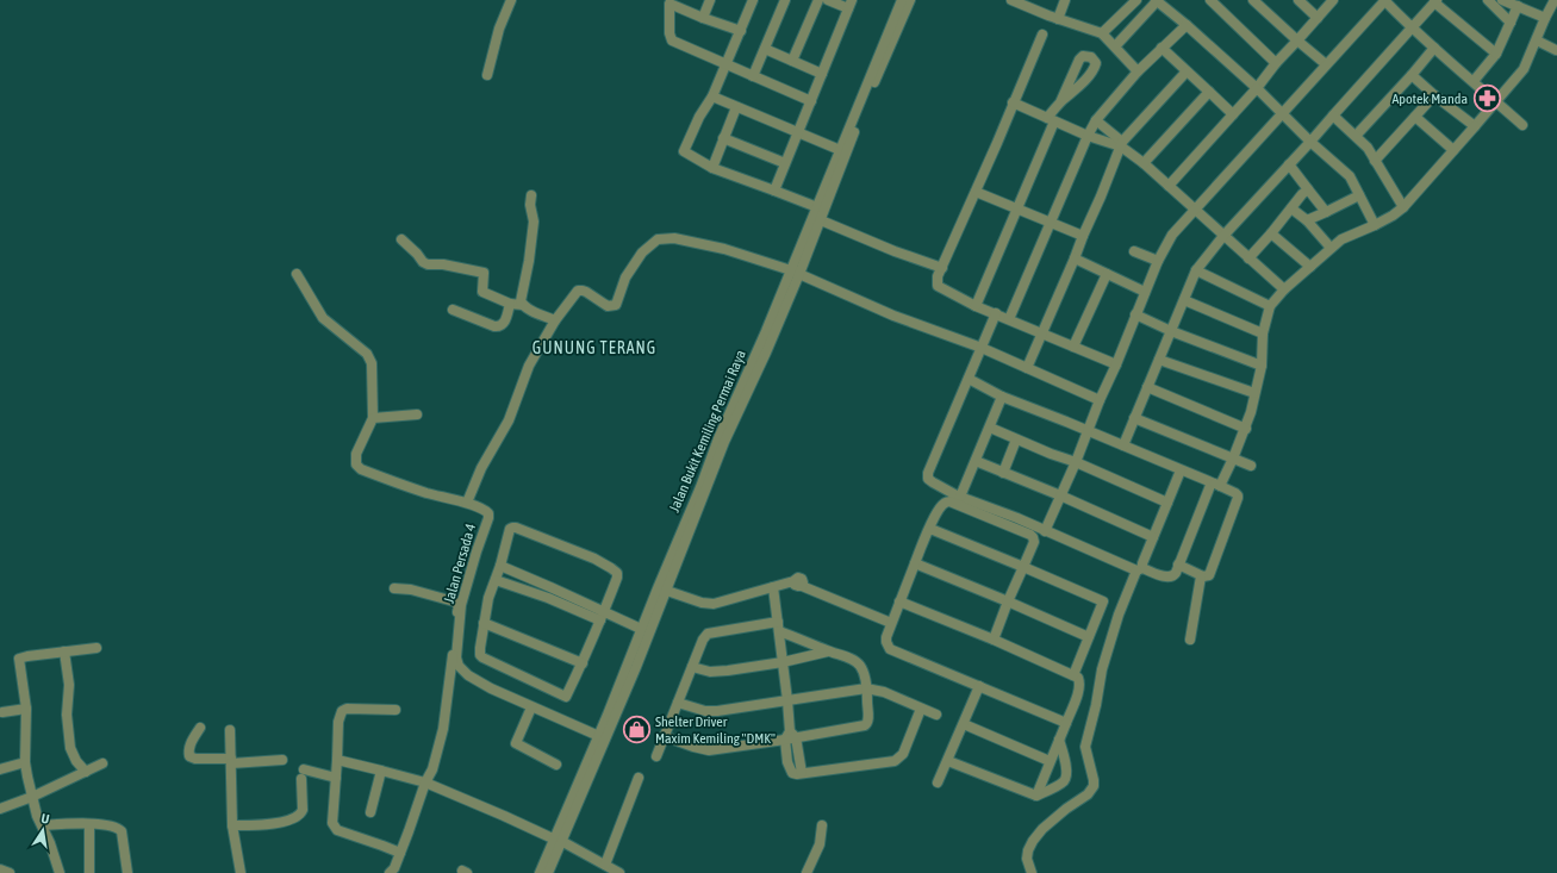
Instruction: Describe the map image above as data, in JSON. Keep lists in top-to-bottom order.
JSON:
{
  "streets": {
    "street": ["Jalan Bukit Kemiling Permai Raya", "Jalan Persada 4"]
  },
  "crossings": [
    ["Jalan Bukit Kemiling Permai Raya", "Jalan Persada 4"]
  ],
  "districts": ["GUNUNG TERANG"],
  "places": {
    "pharmacy": ["Apotek Manda"],
    "shop": ["Shelter Driver Maxim Kemiling \"DMK\""]
  },
  "north": "top"
}
